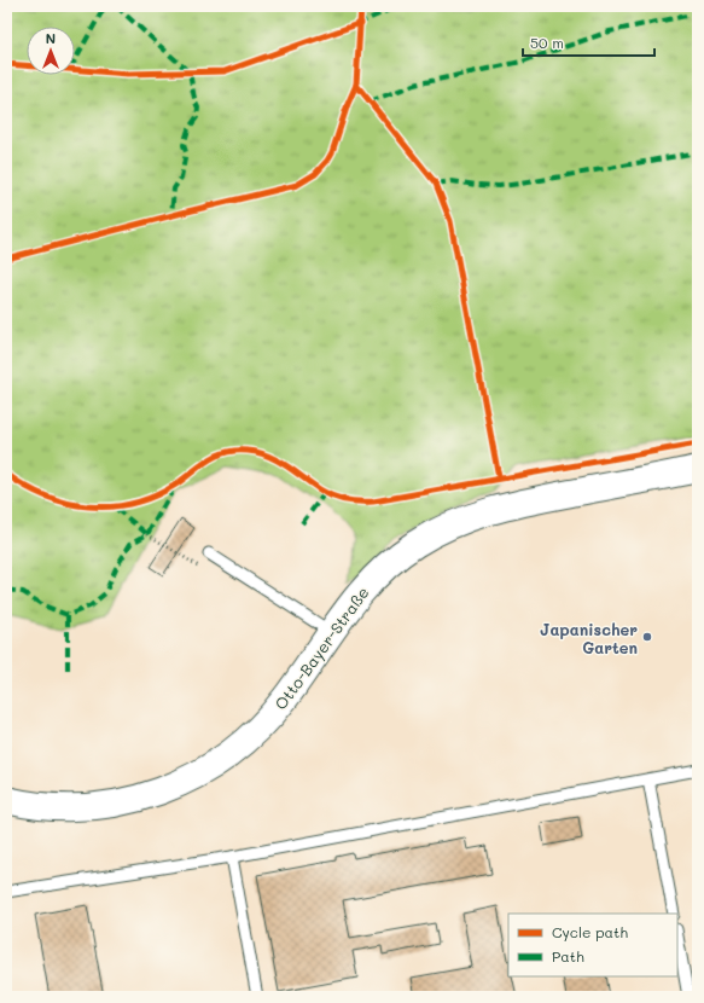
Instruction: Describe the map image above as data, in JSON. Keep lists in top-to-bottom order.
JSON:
{
  "streets": {
    "street": ["Otto-Bayer-Straße"]
  },
  "places": ["Japanischer Garten"],
  "legend": ["Cycle path", "Path"],
  "scale_bar": "50 m",
  "north": "top"
}
